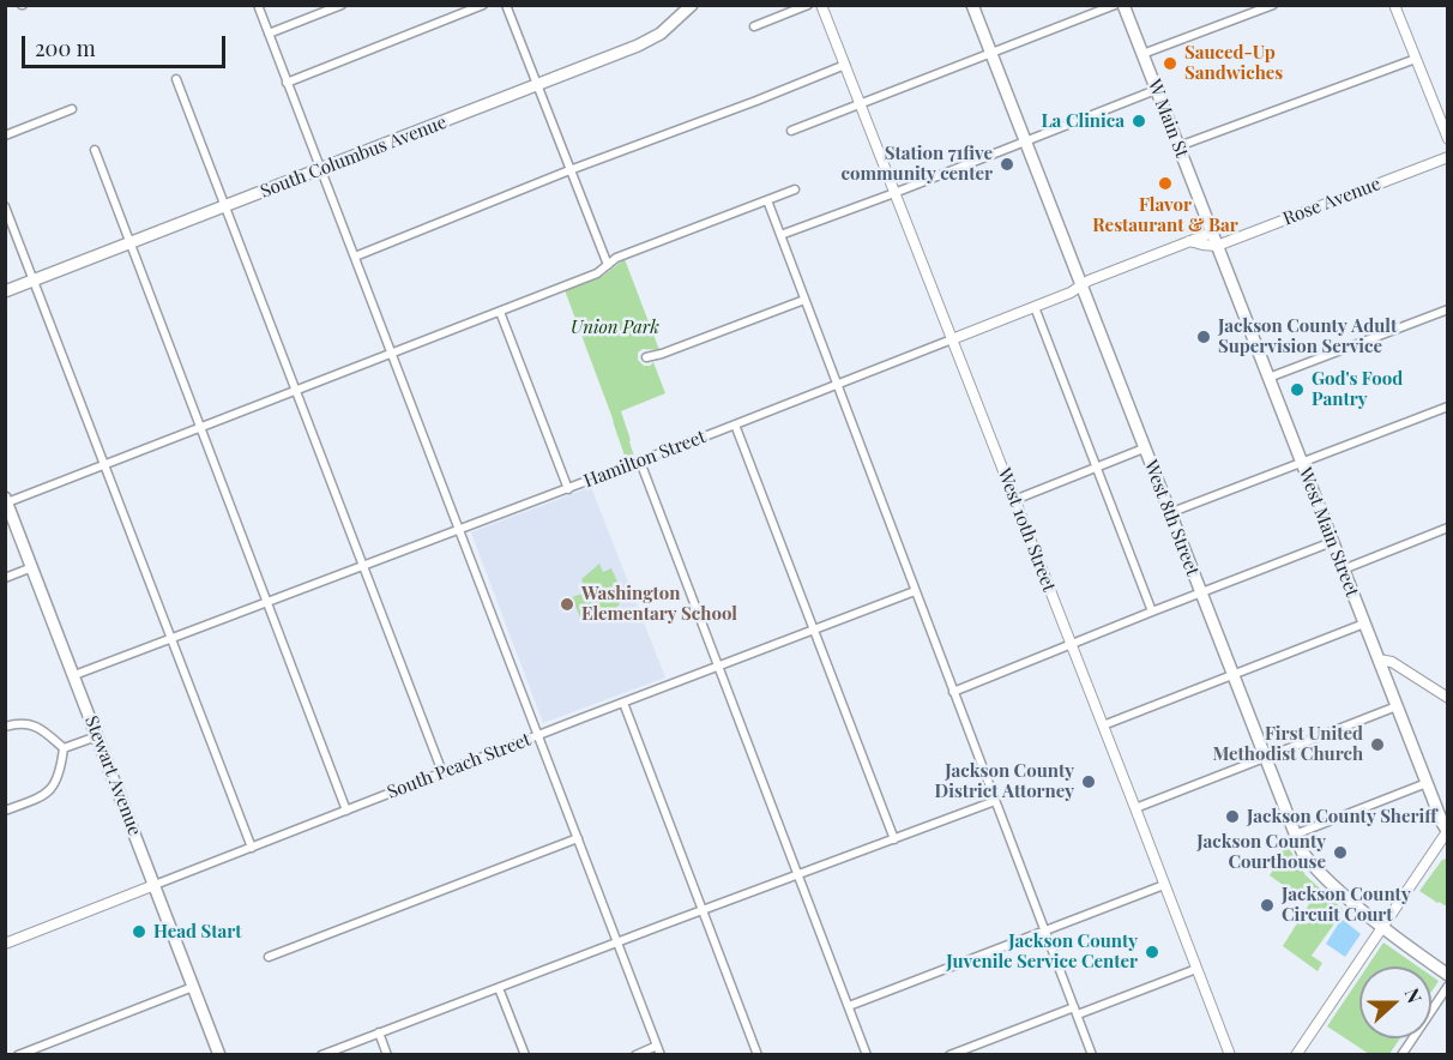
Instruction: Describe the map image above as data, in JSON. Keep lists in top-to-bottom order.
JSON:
{
  "streets": {
    "main road": [
      "W Main St",
      "South Columbus Avenue",
      "West 8th Street",
      "West Main Street",
      "Stewart Avenue"
    ],
    "street": [
      "Rose Avenue",
      "Hamilton Street",
      "West 10th Street",
      "South Peach Street"
    ]
  },
  "crossings": [
    ["W Main St", "Hamilton Street"],
    ["W Main St", "West Main Street"],
    ["Rose Avenue", "West Main Street"],
    ["Hamilton Street", "West 8th Street"],
    ["Hamilton Street", "West 10th Street"],
    ["Hamilton Street", "West Main Street"],
    ["Hamilton Street", "Stewart Avenue"],
    ["South Peach Street", "Stewart Avenue"]
  ],
  "parks": ["Union Park"],
  "places": [
    "Sauced-Up Sandwiches",
    "La Clinica",
    "Station 71five community center",
    "Flavor Restaurant & Bar",
    "Jackson County Adult Supervision Service",
    "God's Food Pantry",
    "Washington Elementary School",
    "First United Methodist Church",
    "Jackson County District Attorney",
    "Jackson County Sheriff",
    "Jackson County Courthouse",
    "Jackson County Circuit Court",
    "Head Start",
    "Jackson County Juvenile Service Center"
  ],
  "scale_bar": "200 m",
  "north": "right"
}
